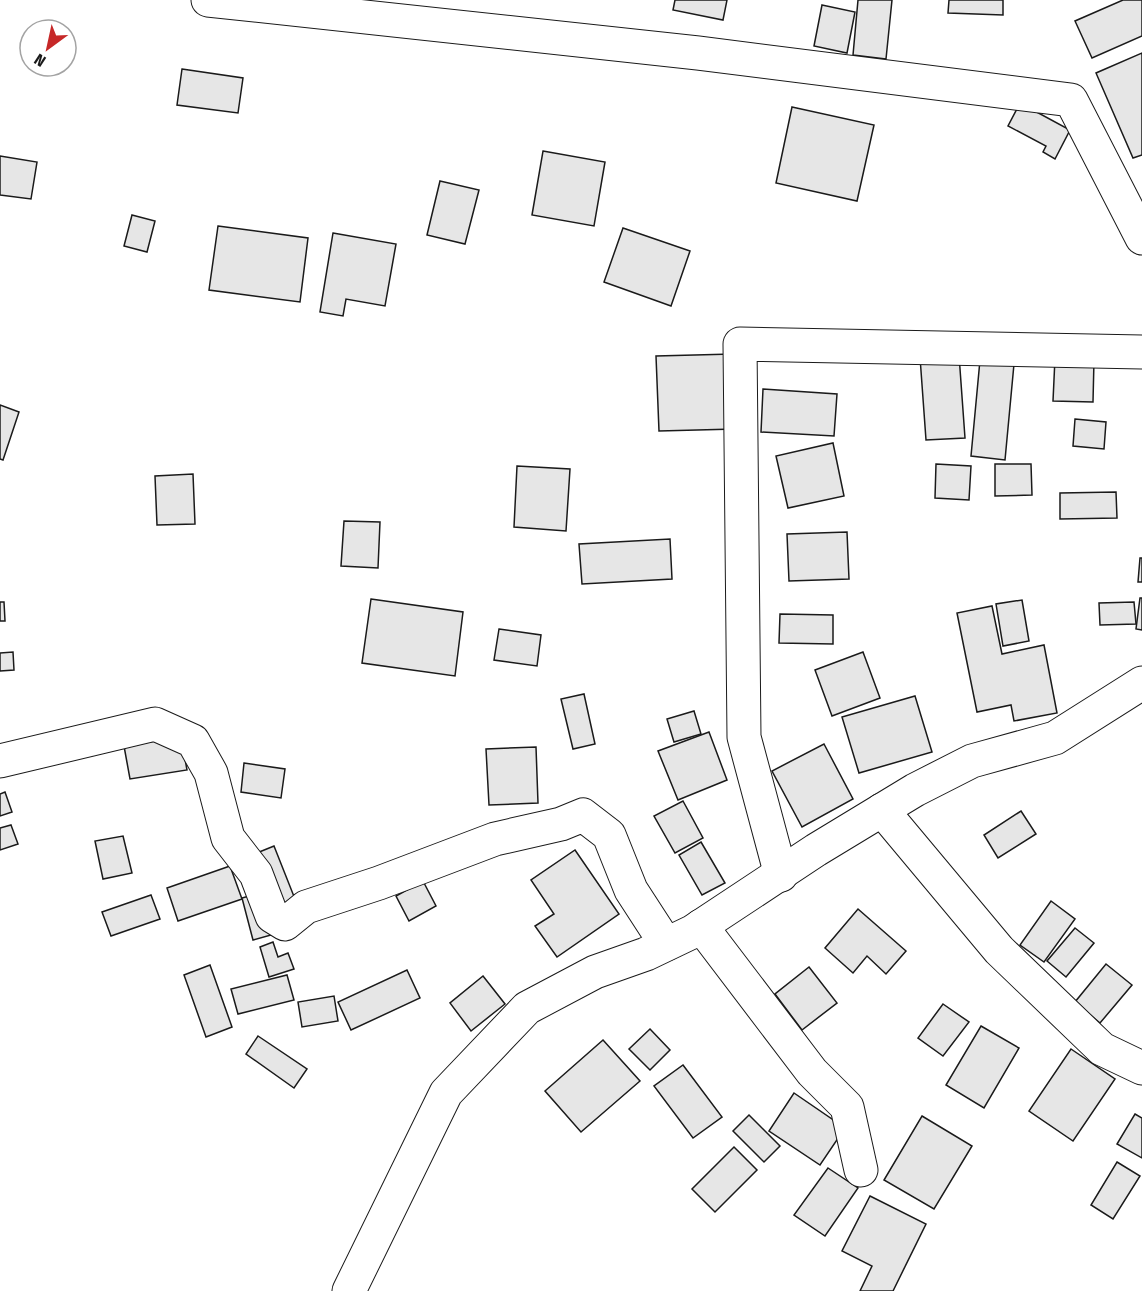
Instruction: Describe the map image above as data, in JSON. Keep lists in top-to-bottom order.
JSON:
{
  "north": "bottom left"
}
